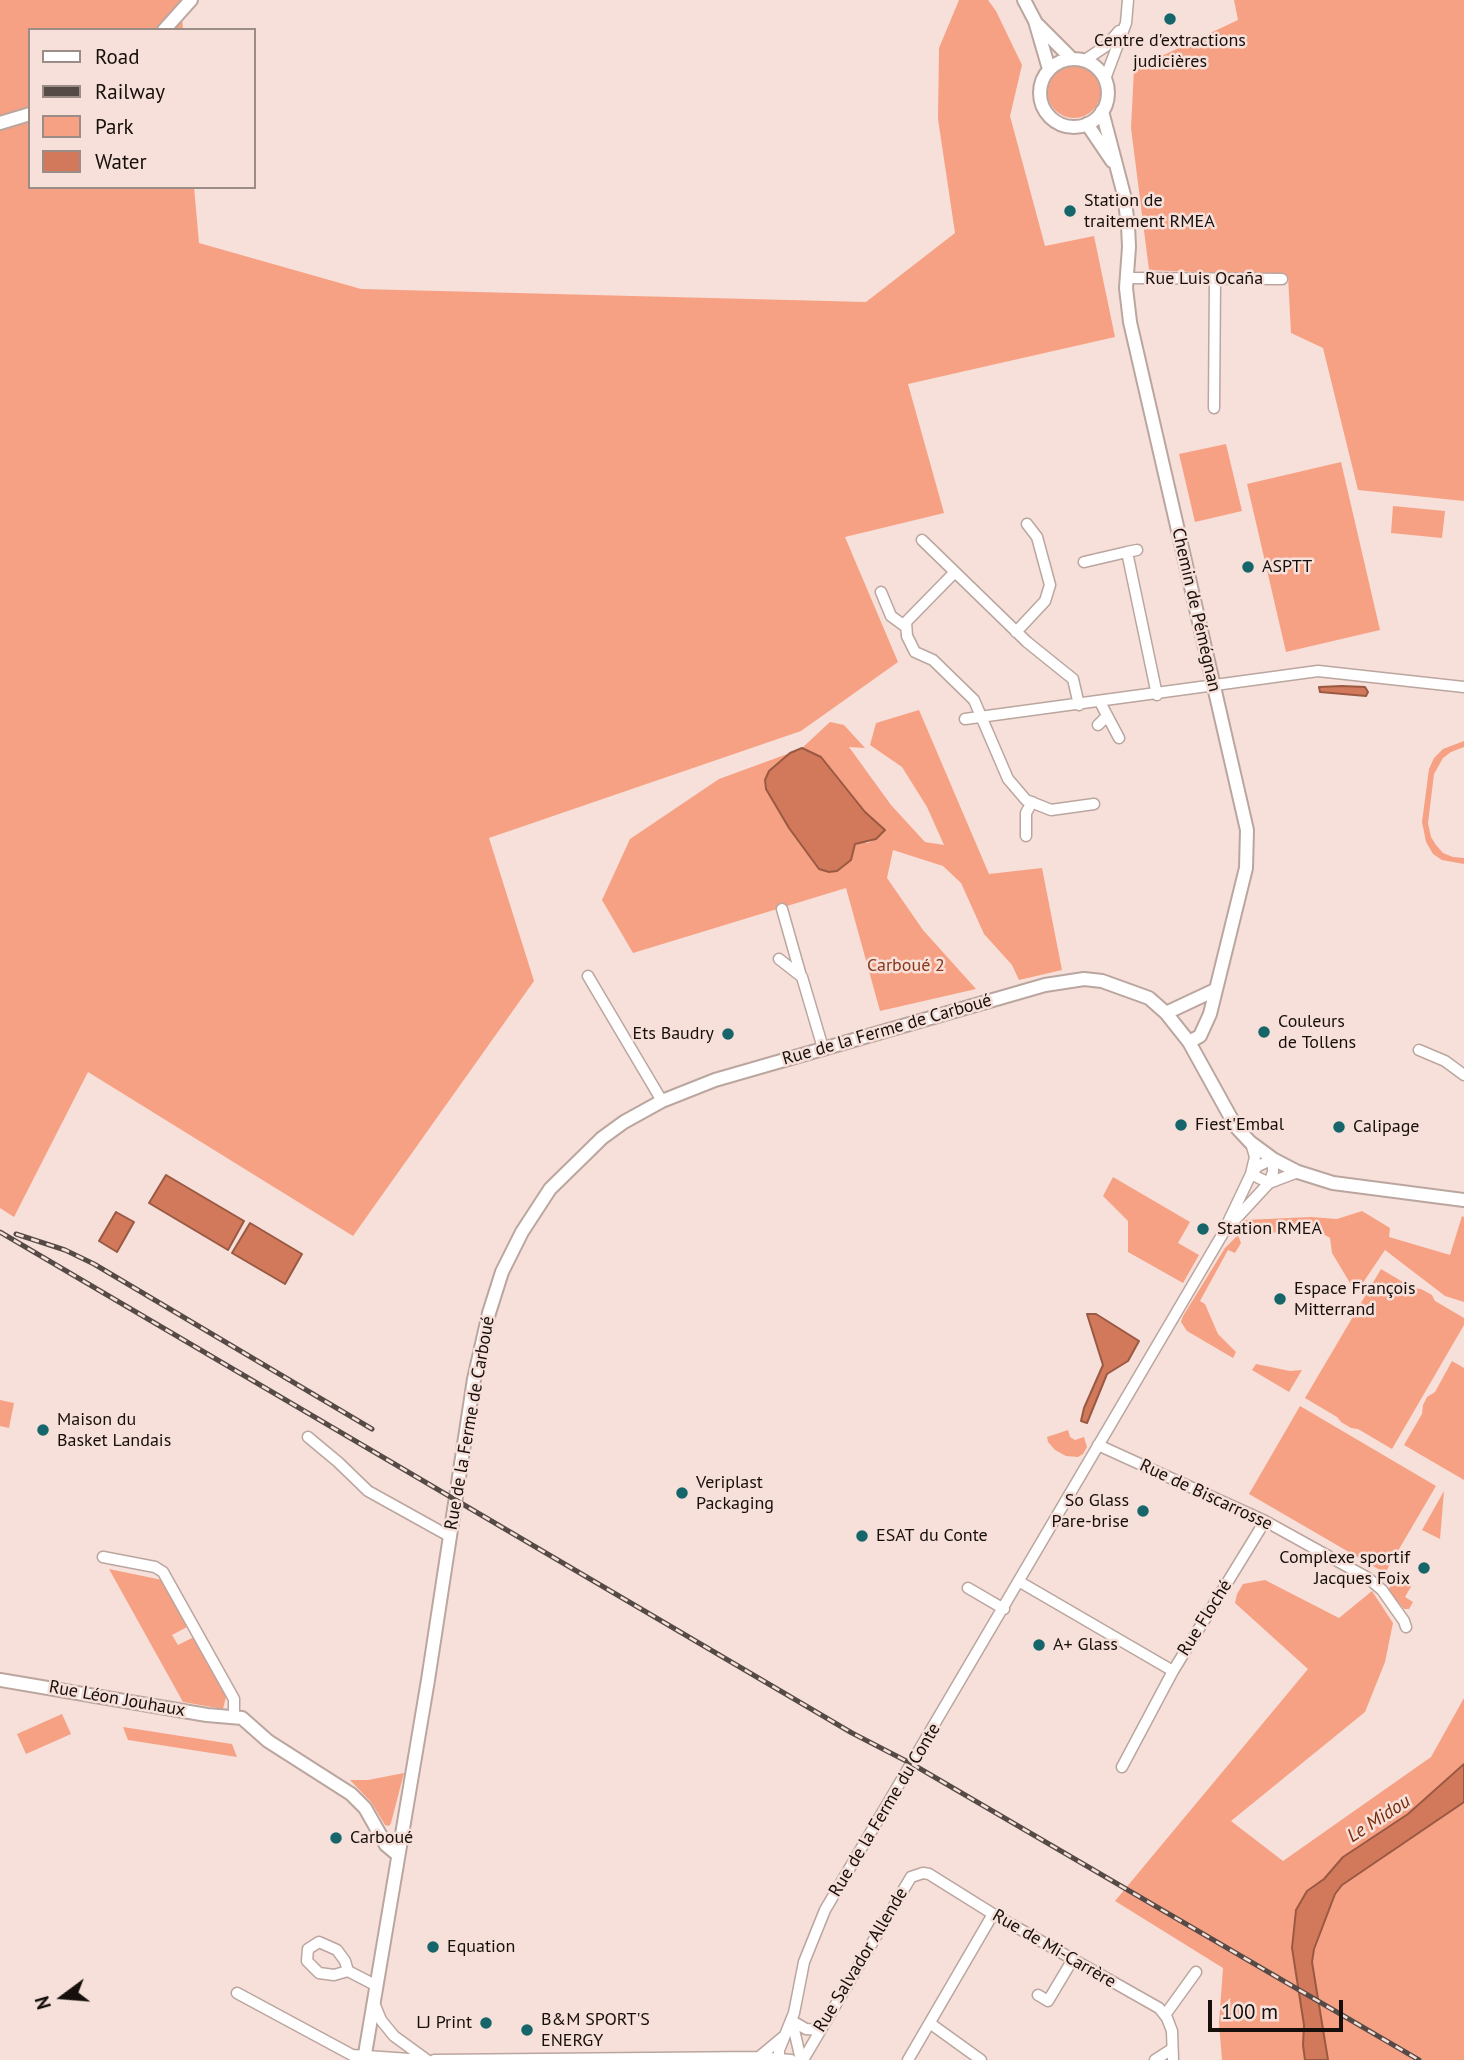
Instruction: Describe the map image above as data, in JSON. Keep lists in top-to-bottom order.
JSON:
{
  "streets": {
    "street": [
      "Rue Luis Ocaña",
      "Chemin de Pémégnan",
      "Rue de la Ferme de Carboué",
      "Rue de Biscarrosse",
      "Rue Floché",
      "Rue Léon Jouhaux",
      "Rue de la Ferme du Conte",
      "Rue de Mi-Carrère",
      "Rue Salvador Allende"
    ]
  },
  "crossings": [
    ["Rue Luis Ocaña", "Chemin de Pémégnan"],
    ["Chemin de Pémégnan", "Rue de la Ferme de Carboué"],
    ["Rue de la Ferme de Carboué", "Rue de la Ferme du Conte"],
    ["Rue de Biscarrosse", "Rue Floché"],
    ["Rue de Biscarrosse", "Rue de la Ferme du Conte"],
    ["Rue Floché", "Rue de la Ferme du Conte"],
    ["Rue de la Ferme du Conte", "Rue Salvador Allende"],
    ["Rue de Mi-Carrère", "Rue Salvador Allende"]
  ],
  "water": ["Le Midou"],
  "parks": ["Carboué 2"],
  "places": [
    "Centre d'extractions judicières",
    "Station de traitement RMEA",
    "ASPTT",
    "Couleurs de Tollens",
    "Ets Baudry",
    "Fiest'Embal",
    "Calipage",
    "Station RMEA",
    "Espace François Mitterrand",
    "Maison du Basket Landais",
    "Veriplast Packaging",
    "So Glass Pare-brise",
    "ESAT du Conte",
    "Complexe sportif Jacques Foix",
    "A+ Glass",
    "Carboué",
    "Equation",
    "LJ Print",
    "B&M SPORT'S ENERGY"
  ],
  "legend": [
    "Road",
    "Railway",
    "Park",
    "Water"
  ],
  "scale_bar": "100 m",
  "north": "left"
}
